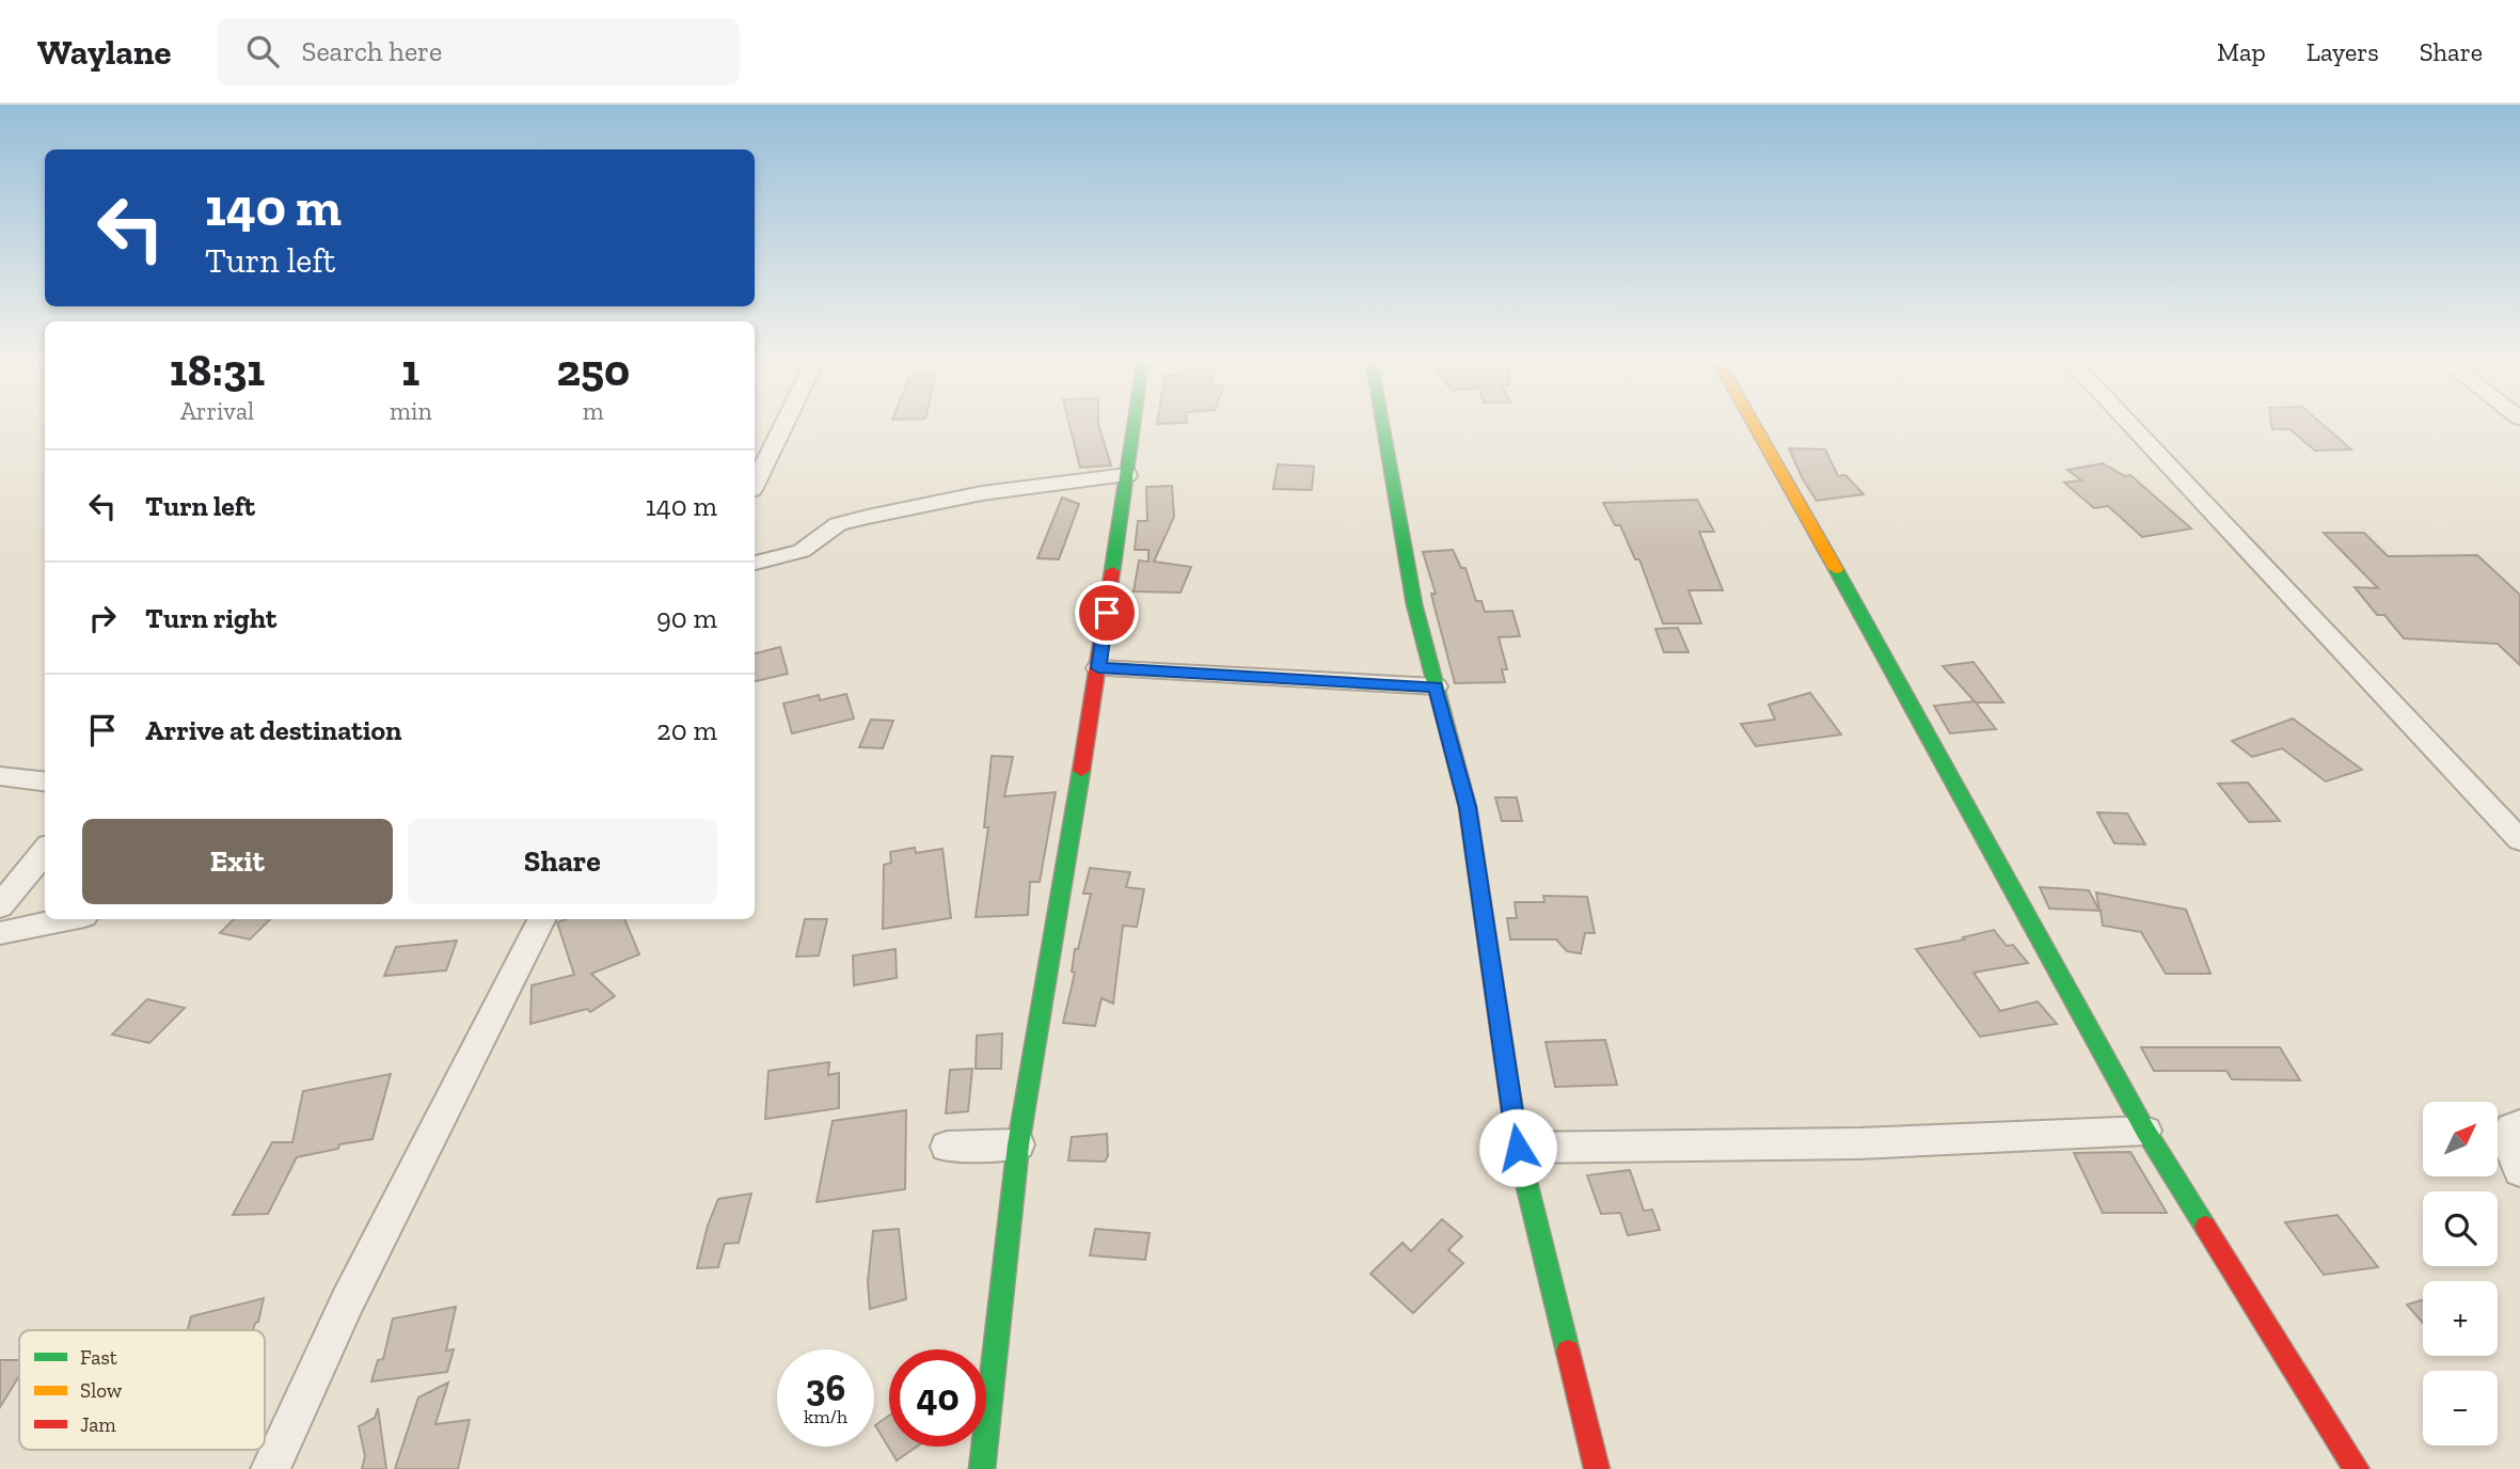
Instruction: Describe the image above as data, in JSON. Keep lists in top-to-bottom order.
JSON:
{
  "legend": ["Fast", "Slow", "Jam"],
  "north": "top right",
  "page": {
    "header": "Waylane",
    "search": "Search here",
    "nav": ["Map", "Layers", "Share"],
    "turn": ["140 m", "Turn left"],
    "eta": [
      "18:31",
      "Arrival",
      "1",
      "min",
      "250",
      "m"
    ],
    "list": [
      {
        "name": "Turn left",
        "value": "140 m"
      },
      {
        "name": "Turn right",
        "value": "90 m"
      },
      {
        "name": "Arrive at destination",
        "value": "20 m"
      }
    ],
    "buttons": ["Exit", "Share"],
    "map_buttons": ["+", "−"],
    "speed": "36 km/h",
    "limit": "40"
  }
}
